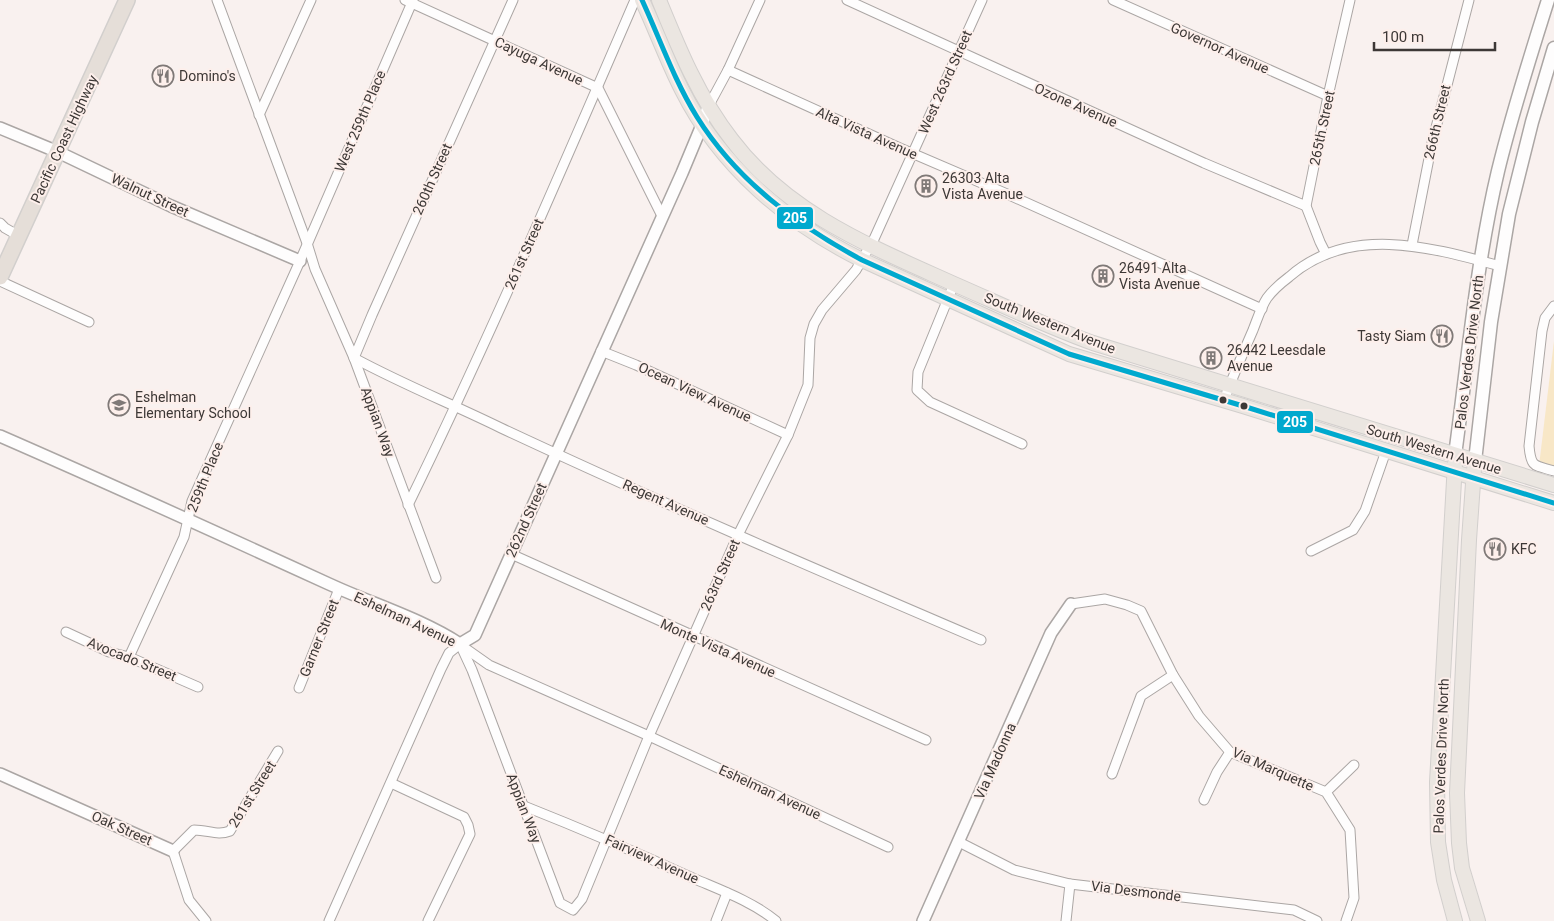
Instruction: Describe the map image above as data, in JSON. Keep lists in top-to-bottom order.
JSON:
{
  "streets": {
    "highway": ["Pacific Coast Highway"],
    "main road": ["South Western Avenue", "Palos Verdes Drive North"],
    "street": [
      "Governor Avenue",
      "Cayuga Avenue",
      "West 263rd Street",
      "Ozone Avenue",
      "West 259th Place",
      "266th Street",
      "265th Street",
      "Alta Vista Avenue",
      "260th Street",
      "Walnut Street",
      "261st Street",
      "Ocean View Avenue",
      "Appian Way",
      "259th Place",
      "Regent Avenue",
      "262nd Street",
      "263rd Street",
      "Eshelman Avenue",
      "Garner Street",
      "Monte Vista Avenue",
      "Avocado Street",
      "Via Madonna",
      "Via Marquette",
      "Oak Street",
      "Fairview Avenue",
      "Via Desmonde"
    ]
  },
  "crossings": [
    ["Governor Avenue", "265th Street"],
    ["Cayuga Avenue", "West 259th Place"],
    ["Cayuga Avenue", "260th Street"],
    ["Cayuga Avenue", "261st Street"],
    ["Cayuga Avenue", "262nd Street"],
    ["West 263rd Street", "Ozone Avenue"],
    ["West 263rd Street", "Alta Vista Avenue"],
    ["West 263rd Street", "South Western Avenue"],
    ["West 263rd Street", "263rd Street"],
    ["Ozone Avenue", "265th Street"],
    ["West 259th Place", "Appian Way"],
    ["West 259th Place", "259th Place"],
    ["Pacific Coast Highway", "Walnut Street"],
    ["260th Street", "Appian Way"],
    ["260th Street", "Regent Avenue"],
    ["Walnut Street", "259th Place"],
    ["261st Street", "Appian Way"],
    ["261st Street", "Regent Avenue"],
    ["261st Street", "Oak Street"],
    ["South Western Avenue", "Palos Verdes Drive North"],
    ["South Western Avenue", "262nd Street"],
    ["South Western Avenue", "263rd Street"],
    ["Ocean View Avenue", "262nd Street"],
    ["Ocean View Avenue", "263rd Street"],
    ["Appian Way", "259th Place"],
    ["Appian Way", "Regent Avenue"],
    ["Appian Way", "262nd Street"],
    ["Appian Way", "263rd Street"],
    ["Appian Way", "Eshelman Avenue"],
    ["Appian Way", "Fairview Avenue"],
    ["259th Place", "Eshelman Avenue"],
    ["259th Place", "Avocado Street"],
    ["Regent Avenue", "262nd Street"],
    ["Regent Avenue", "263rd Street"],
    ["262nd Street", "Eshelman Avenue"],
    ["262nd Street", "Monte Vista Avenue"],
    ["263rd Street", "Eshelman Avenue"],
    ["263rd Street", "Monte Vista Avenue"],
    ["263rd Street", "Fairview Avenue"],
    ["Eshelman Avenue", "Garner Street"],
    ["Via Madonna", "Via Marquette"],
    ["Via Madonna", "Via Desmonde"]
  ],
  "places": {
    "restaurant": ["Domino's", "Tasty Siam", "KFC"],
    "building": ["26303 Alta Vista Avenue", "26491 Alta Vista Avenue", "26442 Leesdale Avenue"],
    "school or university": ["Eshelman Elementary School"]
  },
  "lines": ["transit line 205"],
  "scale_bar": "100 m"
}
